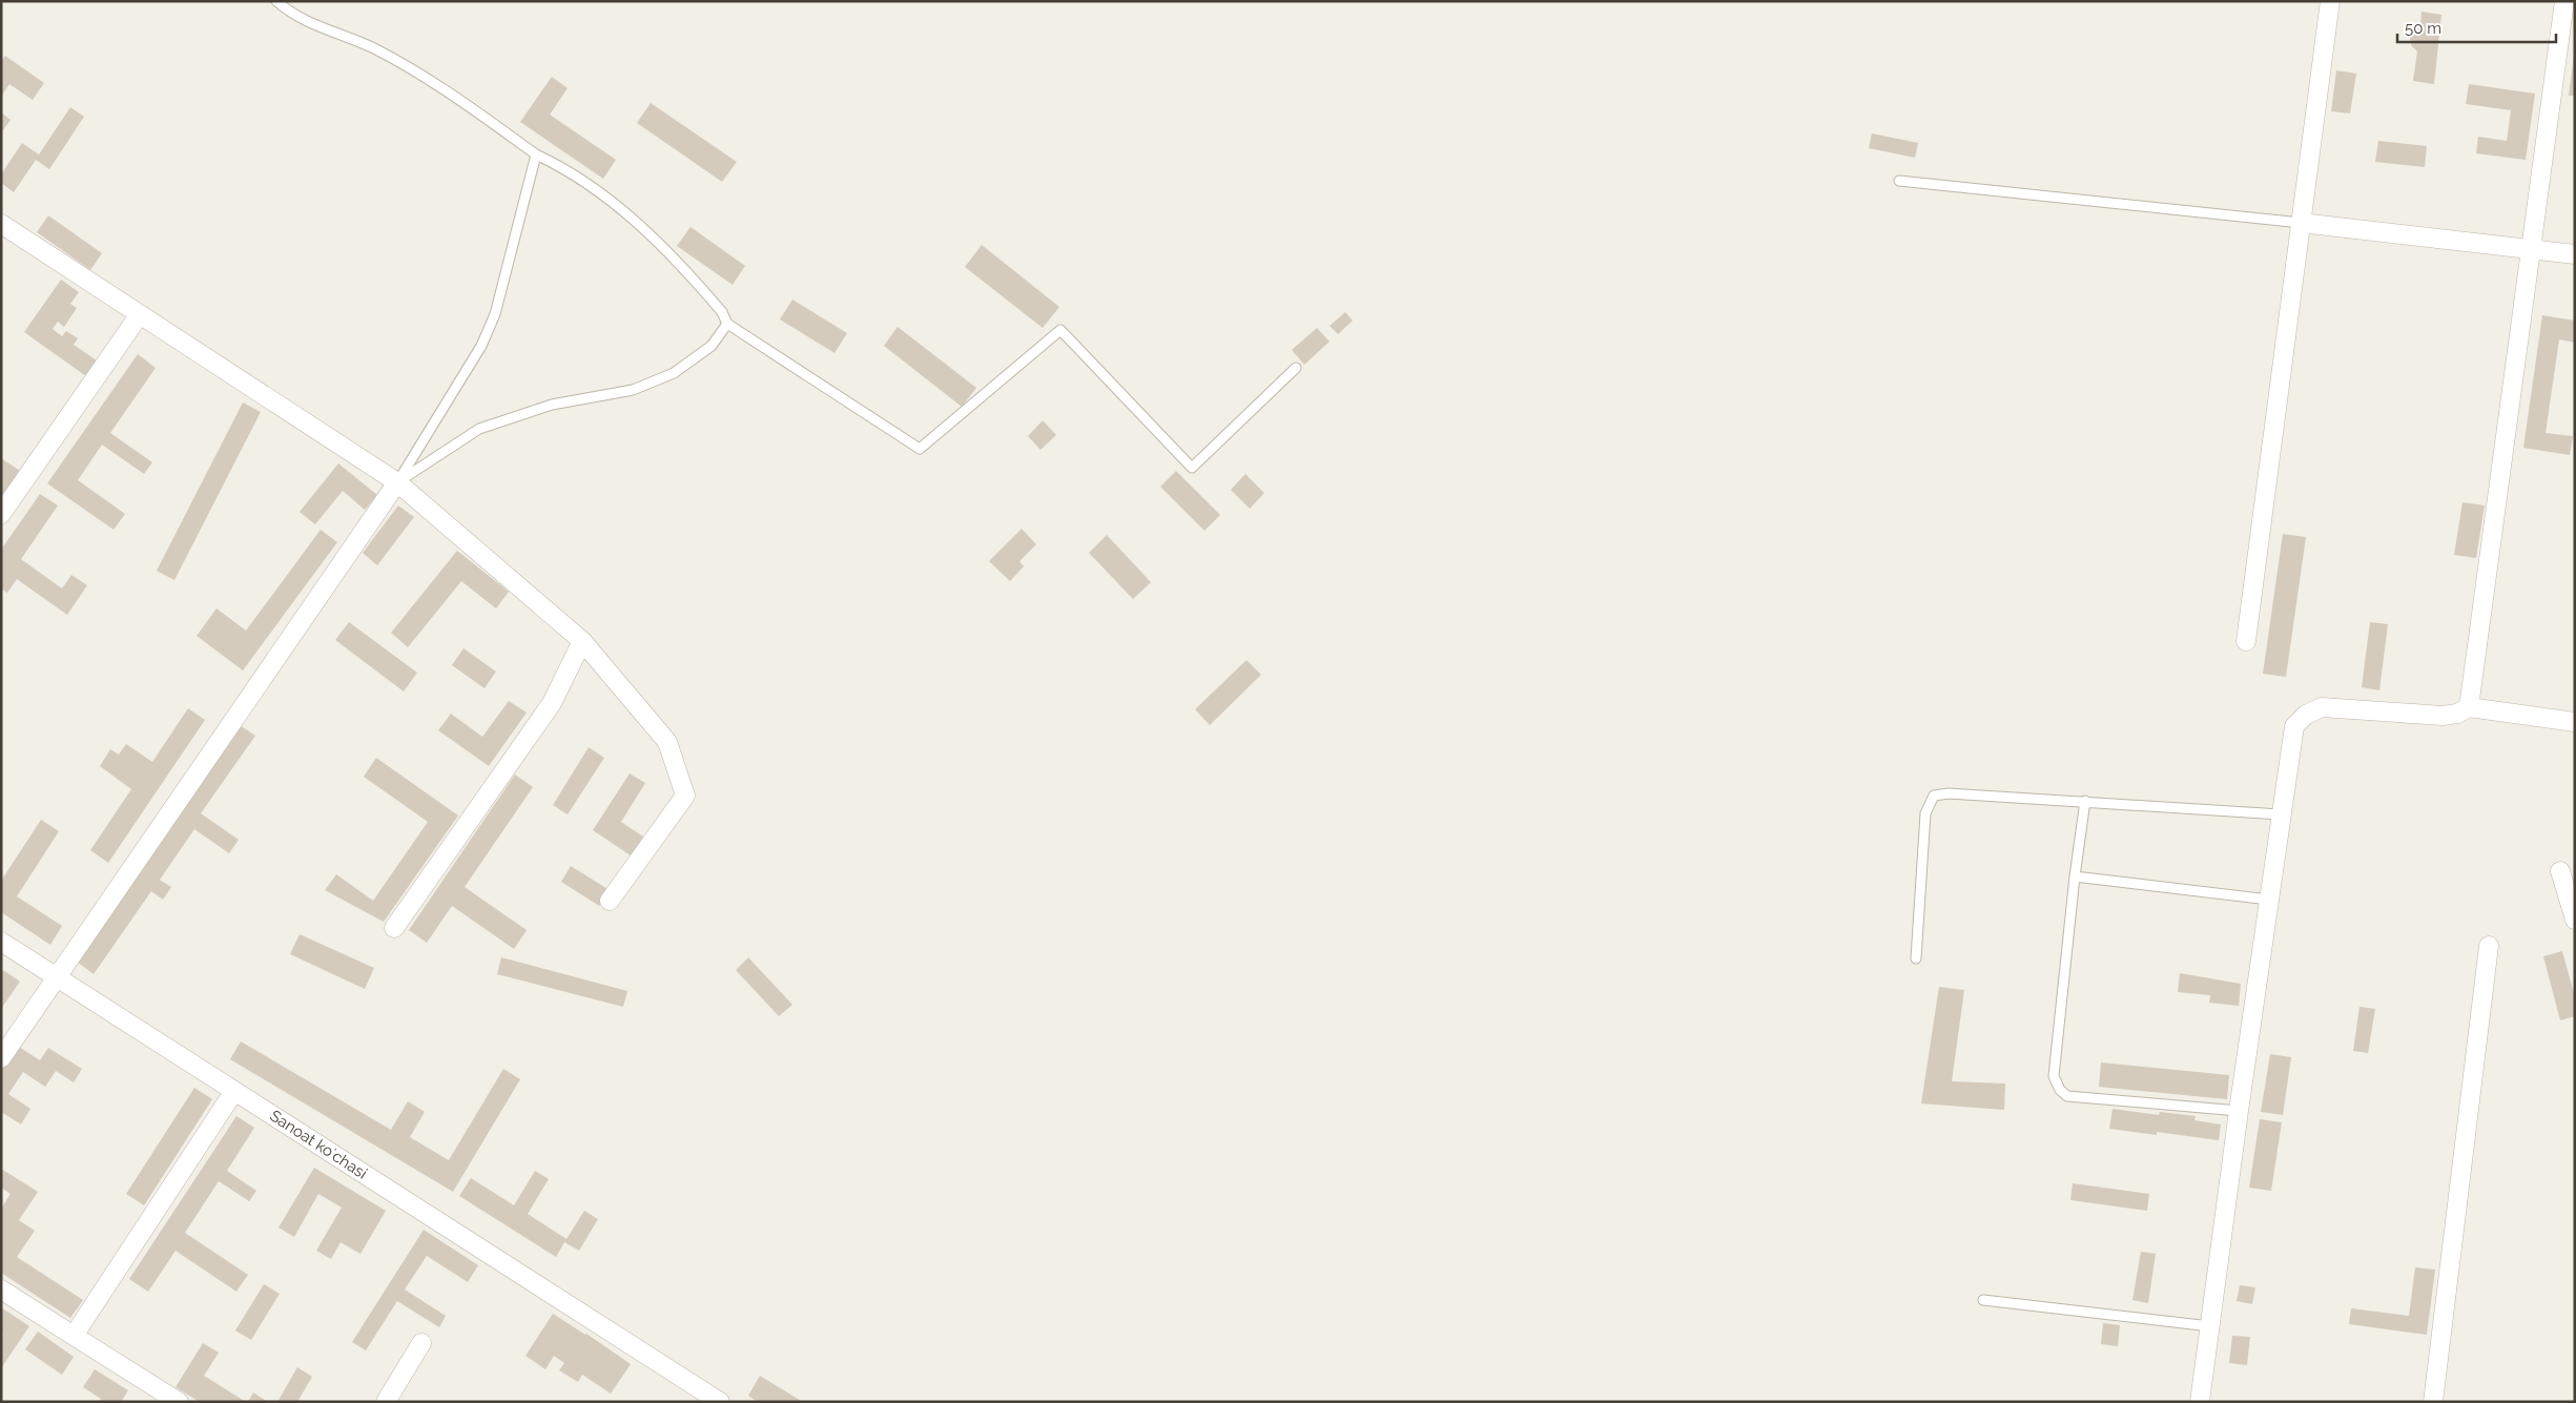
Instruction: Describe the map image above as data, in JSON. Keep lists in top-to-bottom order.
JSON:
{
  "streets": {
    "street": ["Sanoat koʻchasi"]
  },
  "scale_bar": "50 m"
}
